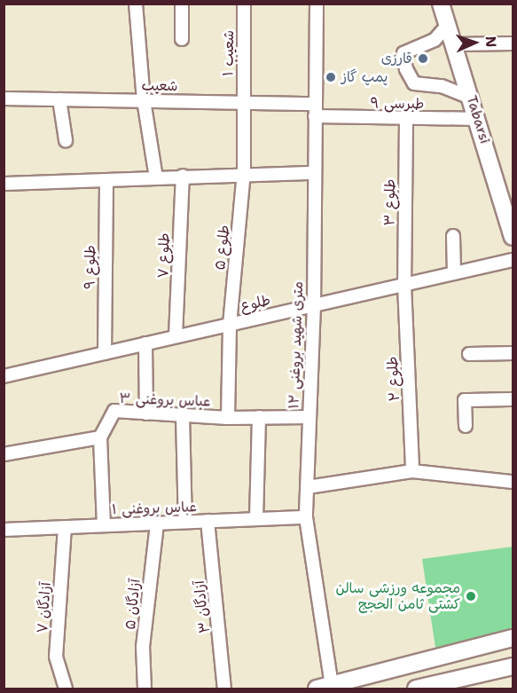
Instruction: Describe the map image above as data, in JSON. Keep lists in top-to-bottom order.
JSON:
{
  "streets": {
    "main road": ["Tabarsi"],
    "street": [
      "شعیب ۱",
      "شعیب",
      "طبرسی ۹",
      "طلوع ۳",
      "طلوع ۵",
      "طلوع ۷",
      "طلوع ۹",
      "طلوع",
      "۱۲ متری شهید بروغنی",
      "طلوع ۲",
      "عباس بروغنی ۳",
      "عباس بروغنی ۱",
      "آزادگان ۵",
      "آزادگان ۳",
      "آزادگان ۷"
    ]
  },
  "crossings": [
    ["شعیب ۱", "شعیب"],
    ["شعیب ۱", "طلوع ۵"],
    ["شعیب", "۱۲ متری شهید بروغنی"],
    ["طبرسی ۹", "Tabarsi"],
    ["طبرسی ۹", "طلوع ۳"],
    ["طبرسی ۹", "۱۲ متری شهید بروغنی"],
    ["طلوع ۳", "طلوع"],
    ["طلوع ۳", "طلوع ۲"],
    ["طلوع ۵", "طلوع"],
    ["طلوع ۵", "عباس بروغنی ۳"],
    ["طلوع ۷", "طلوع"],
    ["طلوع ۹", "طلوع"],
    ["طلوع", "۱۲ متری شهید بروغنی"],
    ["طلوع", "طلوع ۲"],
    ["۱۲ متری شهید بروغنی", "عباس بروغنی ۳"],
    ["۱۲ متری شهید بروغنی", "عباس بروغنی ۱"],
    ["عباس بروغنی ۱", "آزادگان ۵"],
    ["عباس بروغنی ۱", "آزادگان ۳"],
    ["عباس بروغنی ۱", "آزادگان ۷"]
  ],
  "places": ["قارزی", "پمپ گاز", "مجموعه ورزشی سالن کشتی ثامن الحجج"],
  "north": "right"
}
